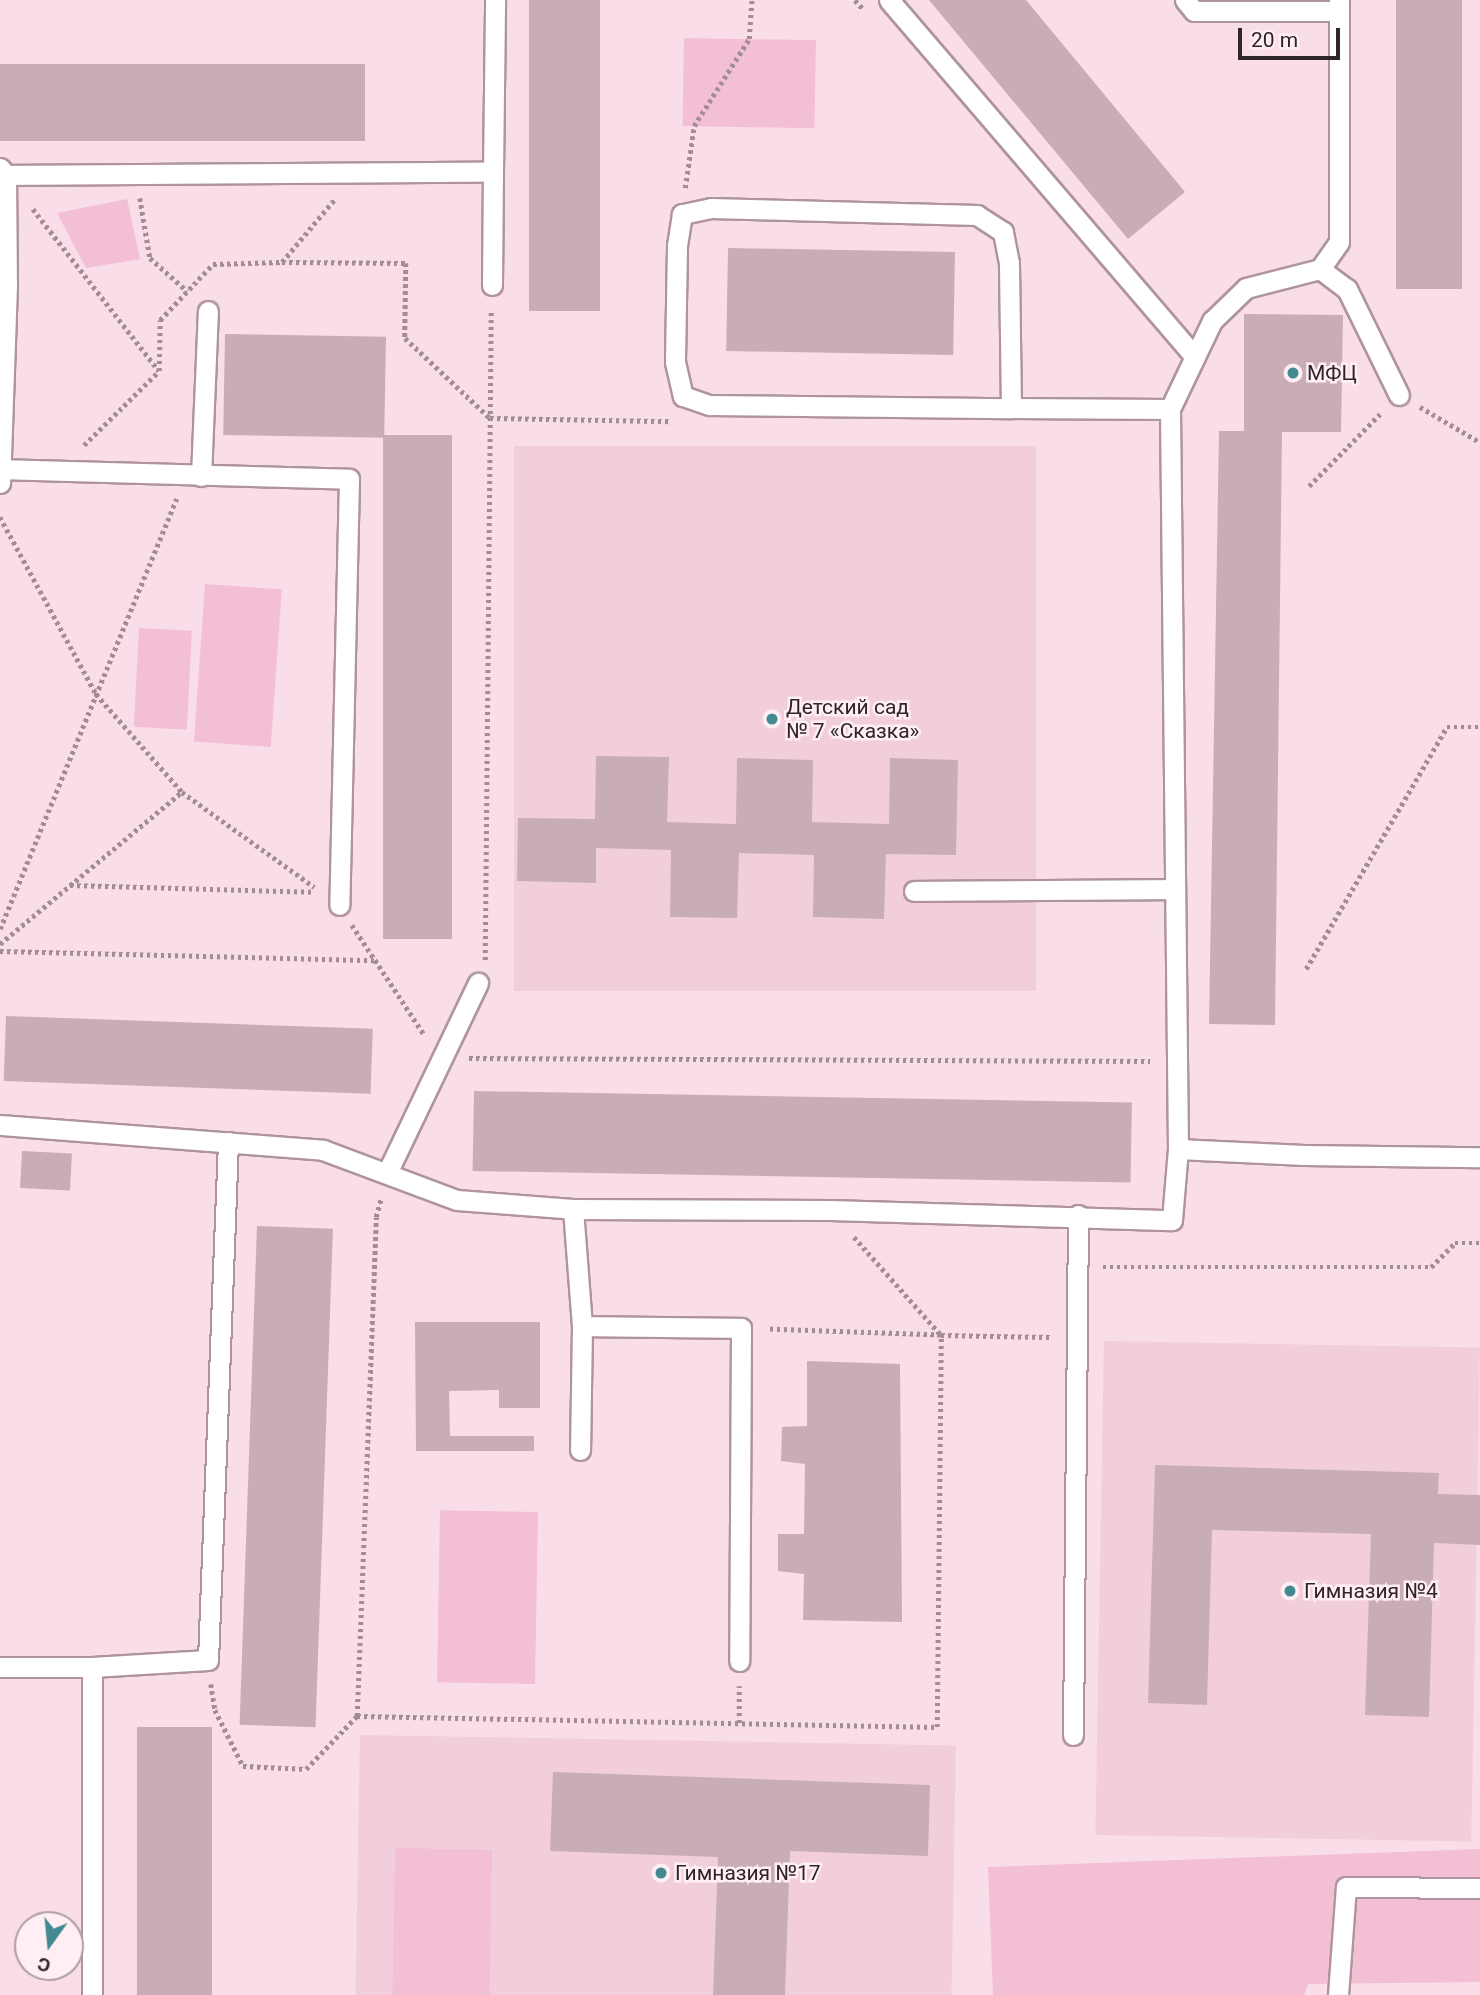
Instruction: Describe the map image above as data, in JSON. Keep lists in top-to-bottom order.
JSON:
{
  "places": [
    "МФЦ",
    "Детский сад № 7 «Сказка»",
    "Гимназия №4",
    "Гимназия №17"
  ],
  "scale_bar": "20 m",
  "north": "bottom"
}
